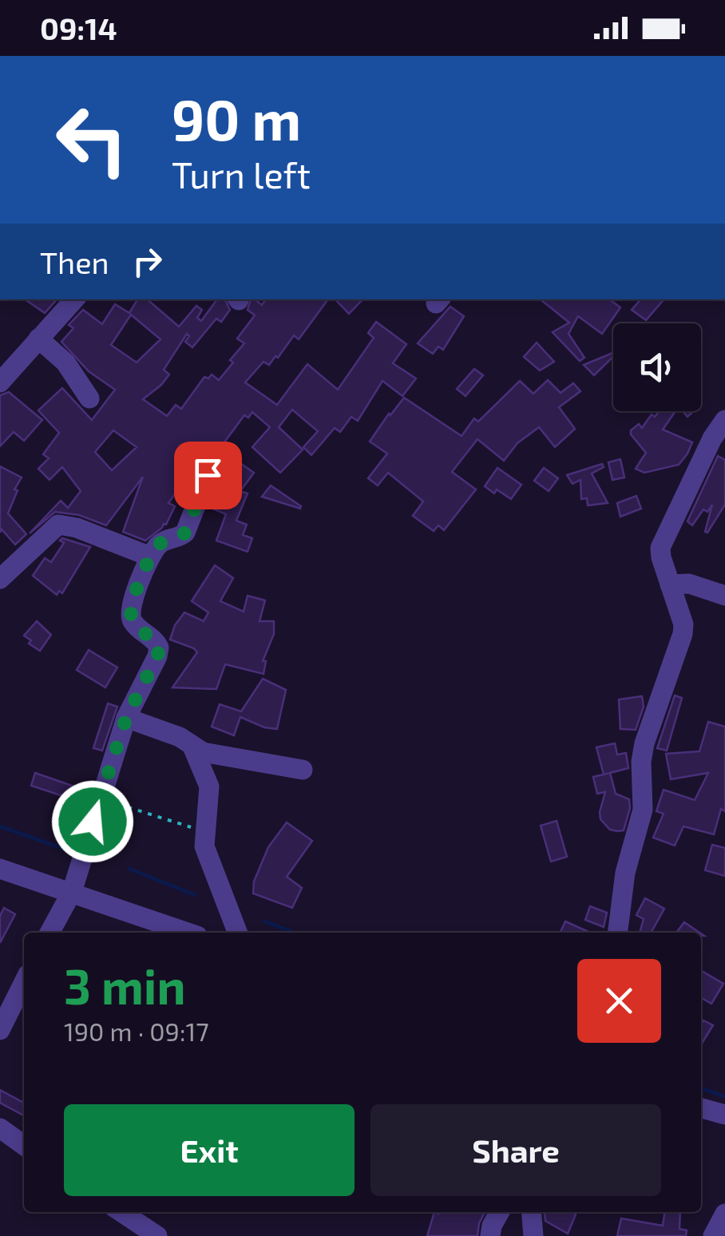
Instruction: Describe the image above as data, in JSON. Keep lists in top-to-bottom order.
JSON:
{
  "page": {
    "status": "09:14",
    "turn": ["90 m", "Turn left"],
    "then": "Then",
    "heading": ["3 min", "190 m · 09:17"],
    "buttons": ["Exit", "Share"]
  }
}
